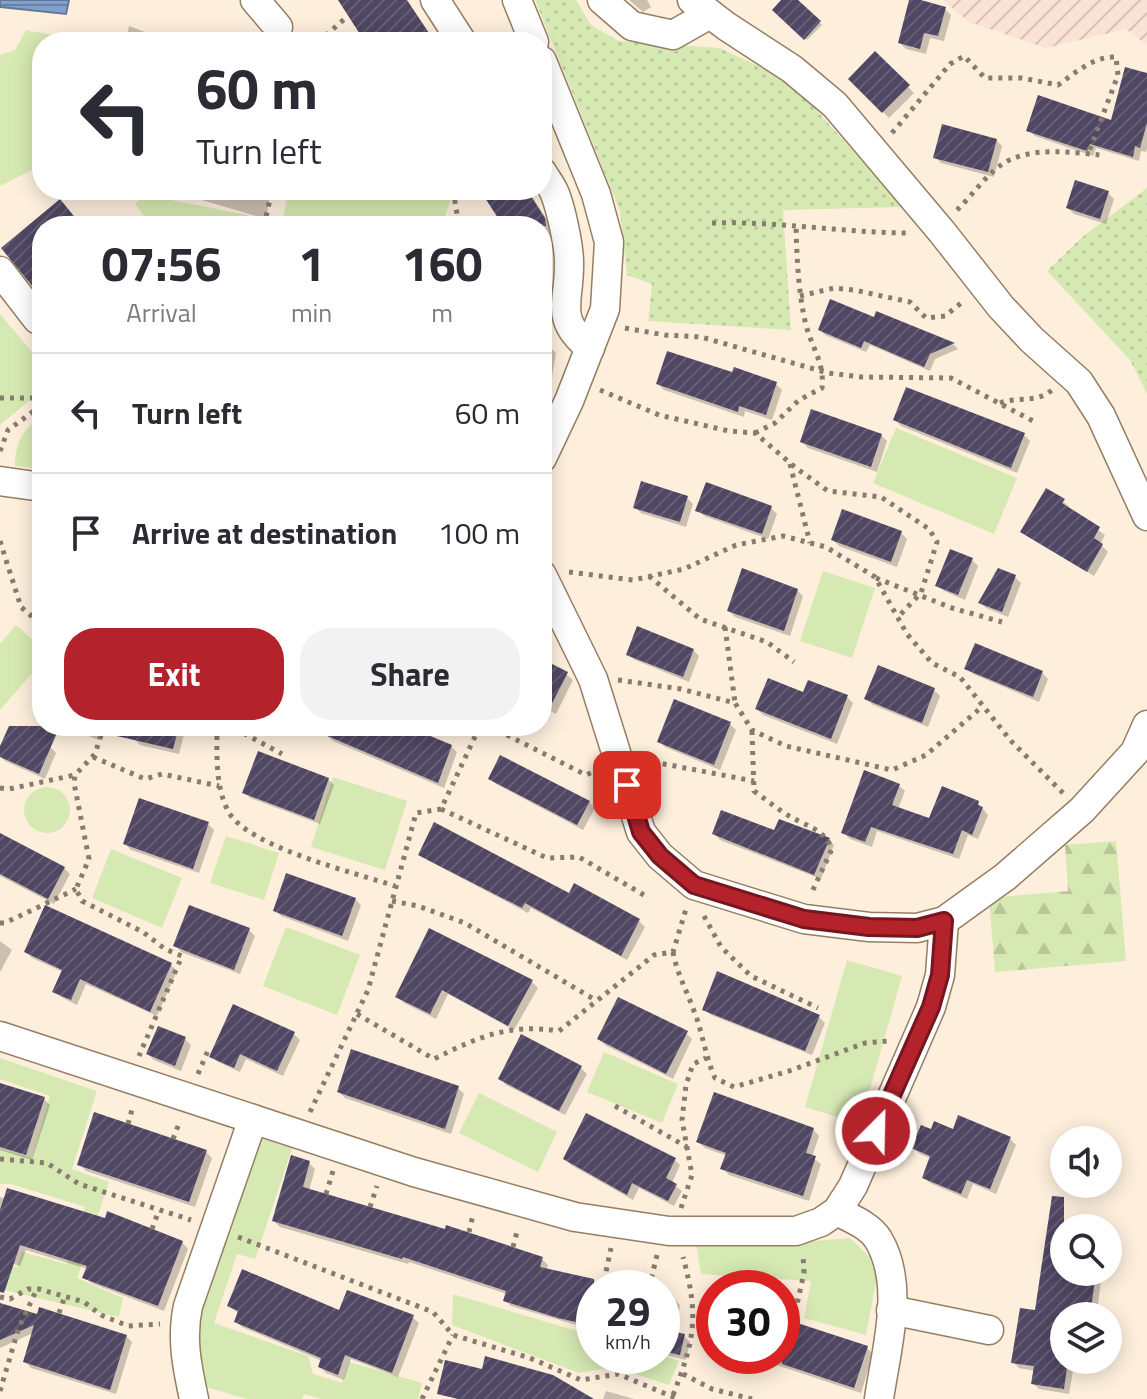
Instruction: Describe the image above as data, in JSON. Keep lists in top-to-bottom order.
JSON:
{
  "page": {
    "turn": ["60 m", "Turn left"],
    "eta": [
      "07:56",
      "Arrival",
      "1",
      "min",
      "160",
      "m"
    ],
    "list": [
      {
        "name": "Turn left",
        "value": "60 m"
      },
      {
        "name": "Arrive at destination",
        "value": "100 m"
      }
    ],
    "buttons": ["Exit", "Share"],
    "speed": "29 km/h",
    "limit": "30"
  }
}
